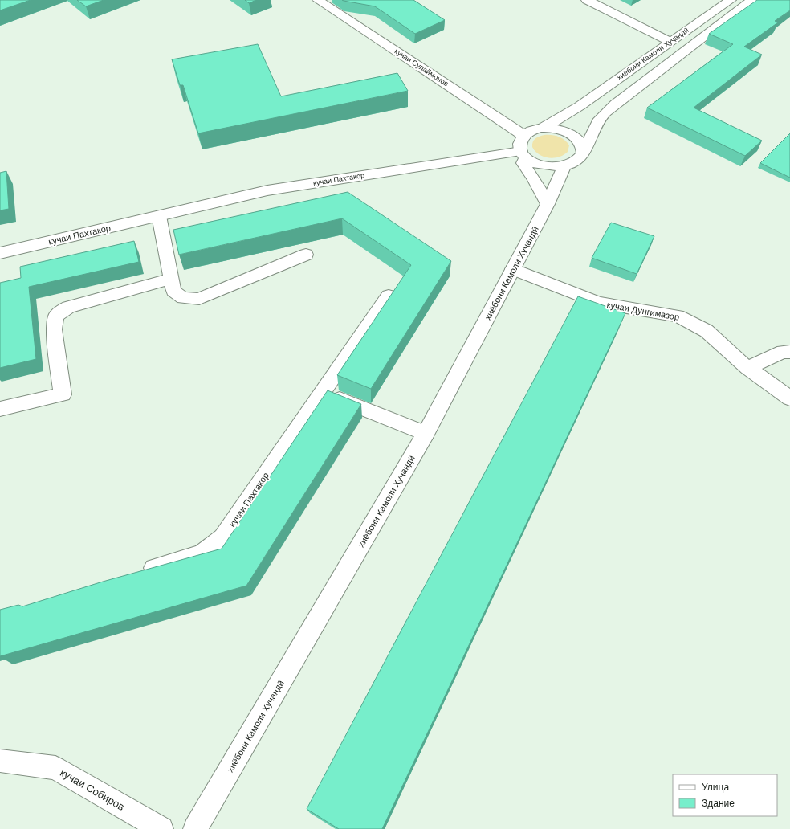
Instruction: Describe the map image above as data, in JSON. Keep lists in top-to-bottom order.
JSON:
{
  "streets": {
    "main road": [
      "хиёбони Камоли Хуҷандӣ",
      "кучаи Сулаймонов",
      "кучаи Пахтакор",
      "кучаи Дунгимазор",
      "кучаи Собиров"
    ]
  },
  "crossings": [
    ["хиёбони Камоли Хуҷандӣ", "кучаи Сулаймонов"],
    ["хиёбони Камоли Хуҷандӣ", "кучаи Пахтакор"],
    ["хиёбони Камоли Хуҷандӣ", "кучаи Дунгимазор"],
    ["кучаи Сулаймонов", "кучаи Пахтакор"]
  ],
  "legend": ["Улица", "Здание"]
}
